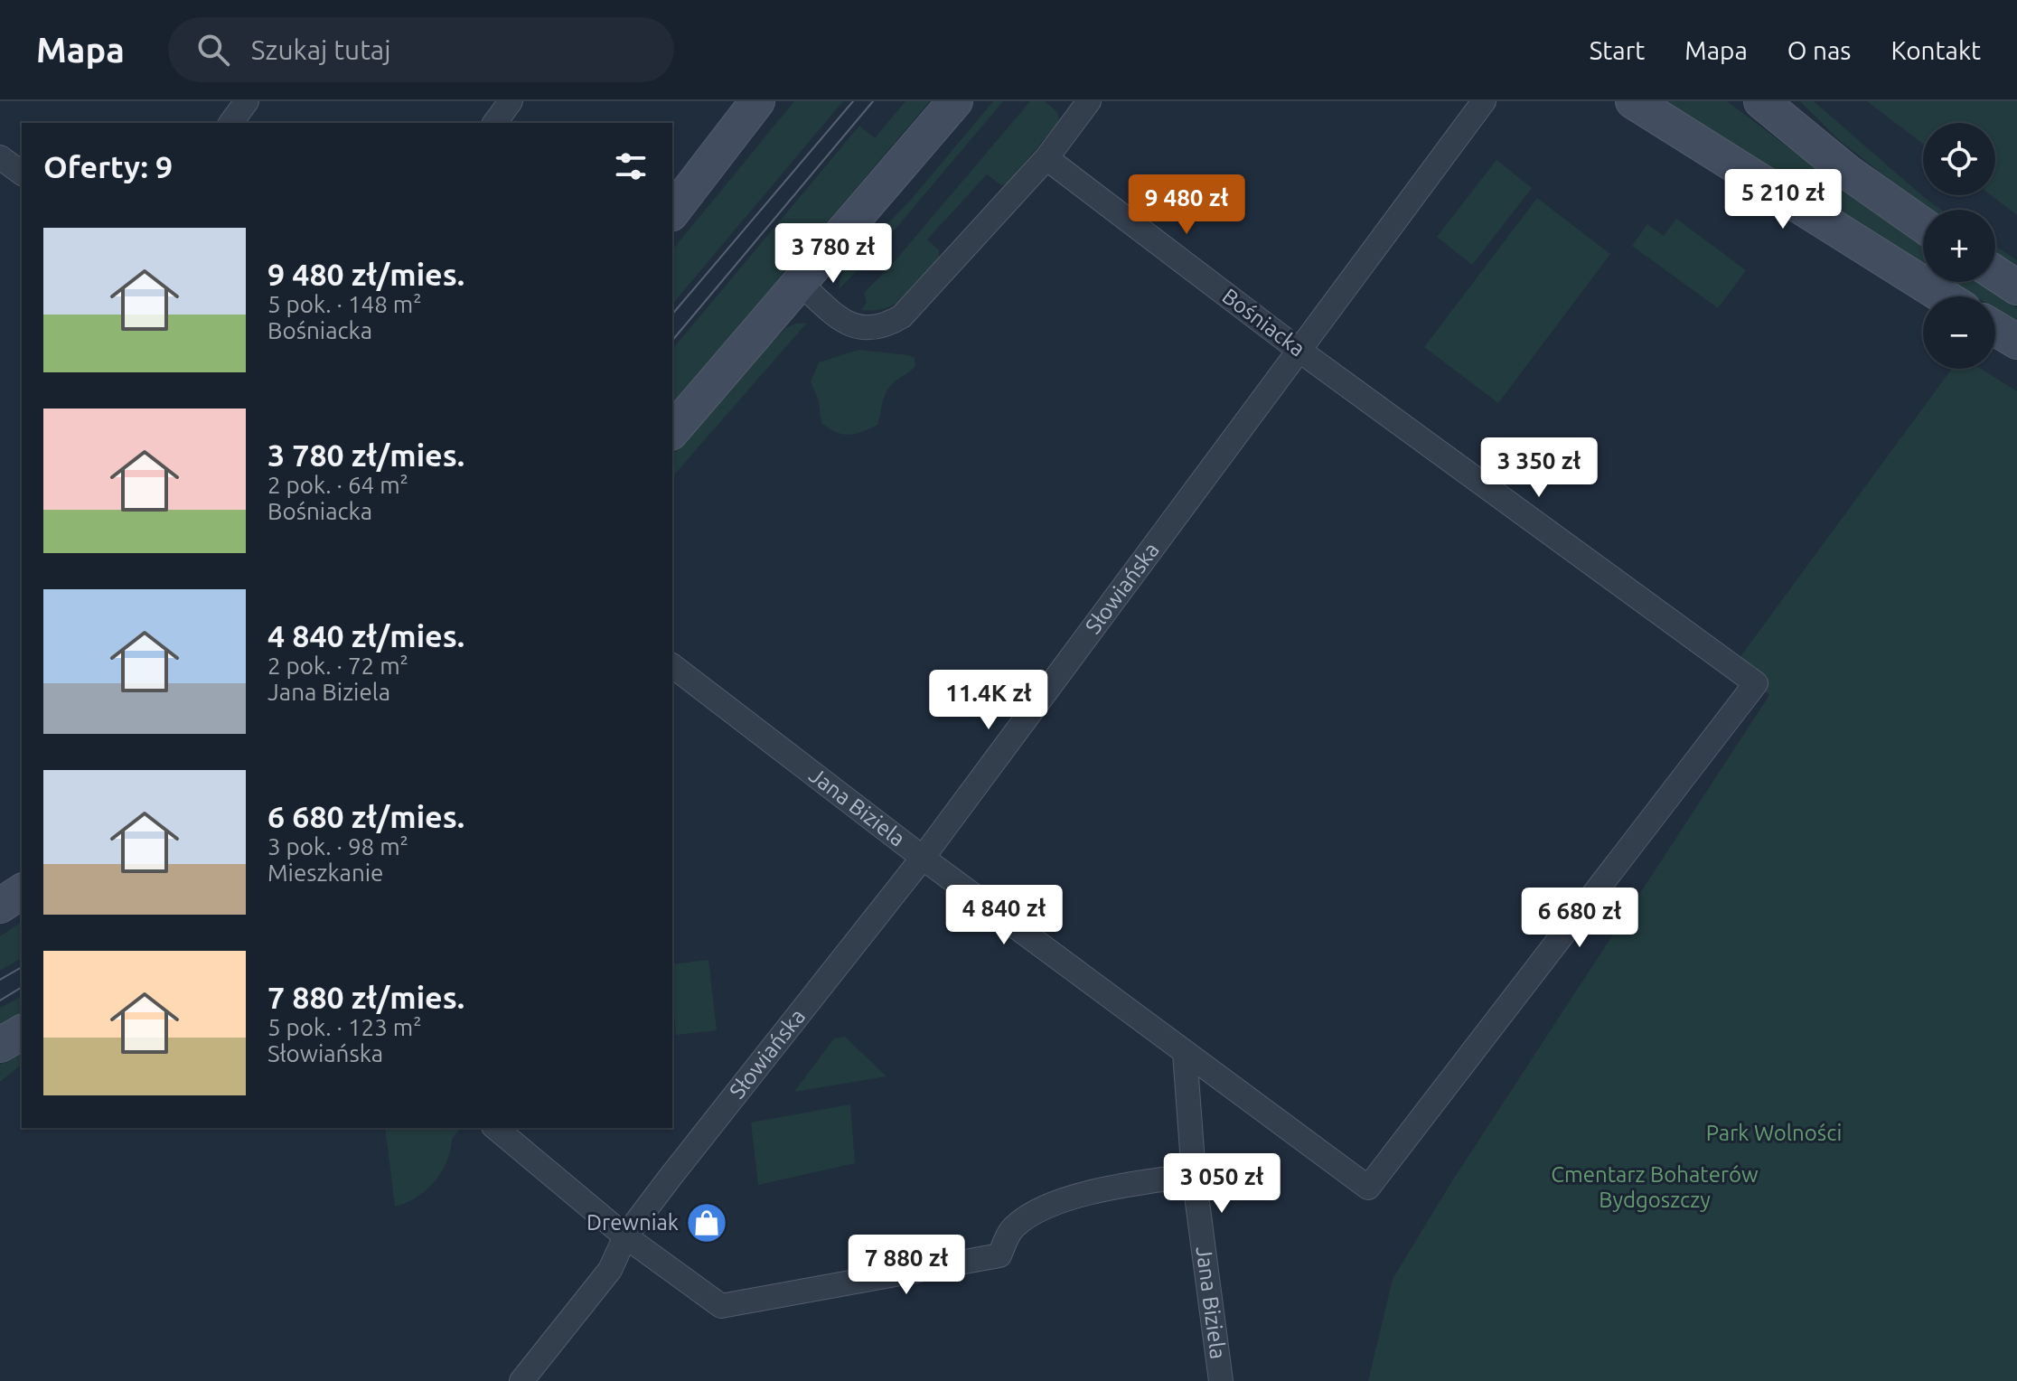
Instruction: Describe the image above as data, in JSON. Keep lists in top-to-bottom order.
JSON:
{
  "streets": {
    "street": ["Bośniacka", "Słowiańska", "Jana Biziela"]
  },
  "crossings": [
    ["Bośniacka", "Słowiańska"],
    ["Bośniacka", "Jana Biziela"],
    ["Słowiańska", "Jana Biziela"]
  ],
  "parks": ["Park Wolności", "Cmentarz Bohaterów Bydgoszczy"],
  "places": {
    "shop": ["Drewniak"]
  },
  "page": {
    "header": "Mapa",
    "search": "Szukaj tutaj",
    "nav": [
      "Start",
      "Mapa",
      "O nas",
      "Kontakt"
    ],
    "map_buttons": ["+", "−"],
    "heading": "Oferty: 9",
    "price": [
      "5 210 zł",
      "9 480 zł",
      "3 780 zł",
      "3 350 zł",
      "11.4K zł",
      "4 840 zł",
      "6 680 zł",
      "3 050 zł",
      "7 880 zł"
    ],
    "list": [
      {
        "name": "9 480 zł/mies.",
        "note": "5 pok. · 148 m² · Bośniacka"
      },
      {
        "name": "3 780 zł/mies.",
        "note": "2 pok. · 64 m² · Bośniacka"
      },
      {
        "name": "4 840 zł/mies.",
        "note": "2 pok. · 72 m² · Jana Biziela"
      },
      {
        "name": "6 680 zł/mies.",
        "note": "3 pok. · 98 m² · Mieszkanie"
      },
      {
        "name": "7 880 zł/mies.",
        "note": "5 pok. · 123 m² · Słowiańska"
      }
    ]
  }
}
